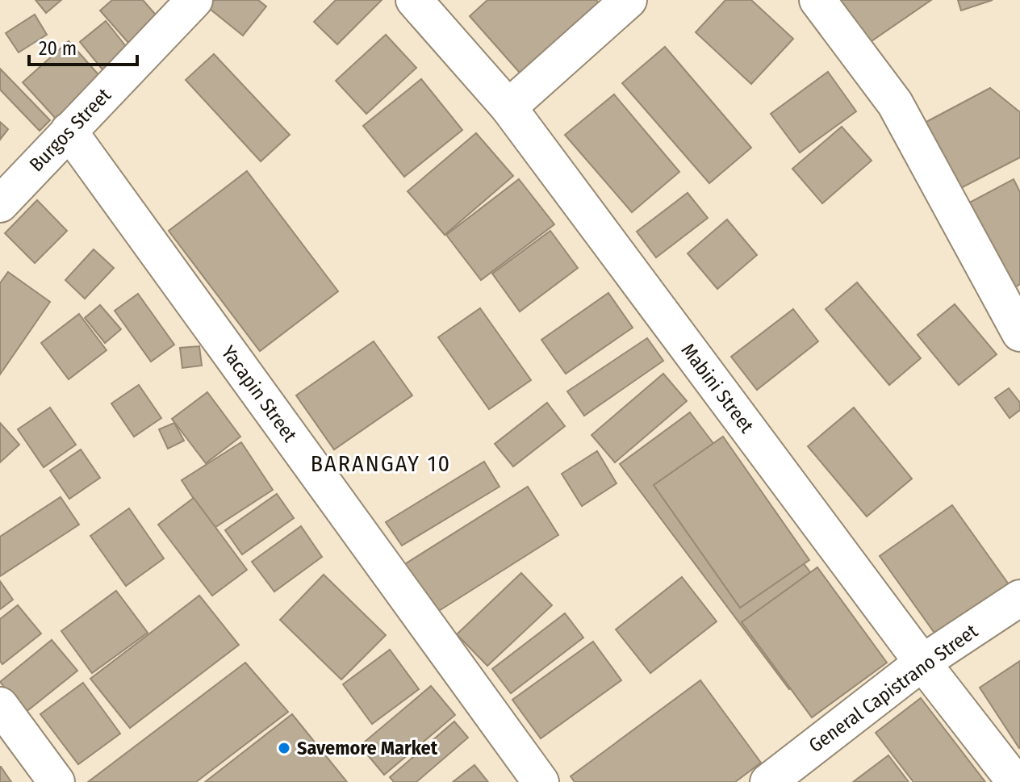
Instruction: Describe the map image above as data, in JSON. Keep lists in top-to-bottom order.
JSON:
{
  "streets": {
    "street": [
      "Burgos Street",
      "Mabini Street",
      "Yacapin Street",
      "General Capistrano Street"
    ]
  },
  "crossings": [
    ["Burgos Street", "Yacapin Street"],
    ["Mabini Street", "General Capistrano Street"]
  ],
  "districts": ["BARANGAY 10"],
  "places": ["Savemore Market"],
  "scale_bar": "20 m"
}
